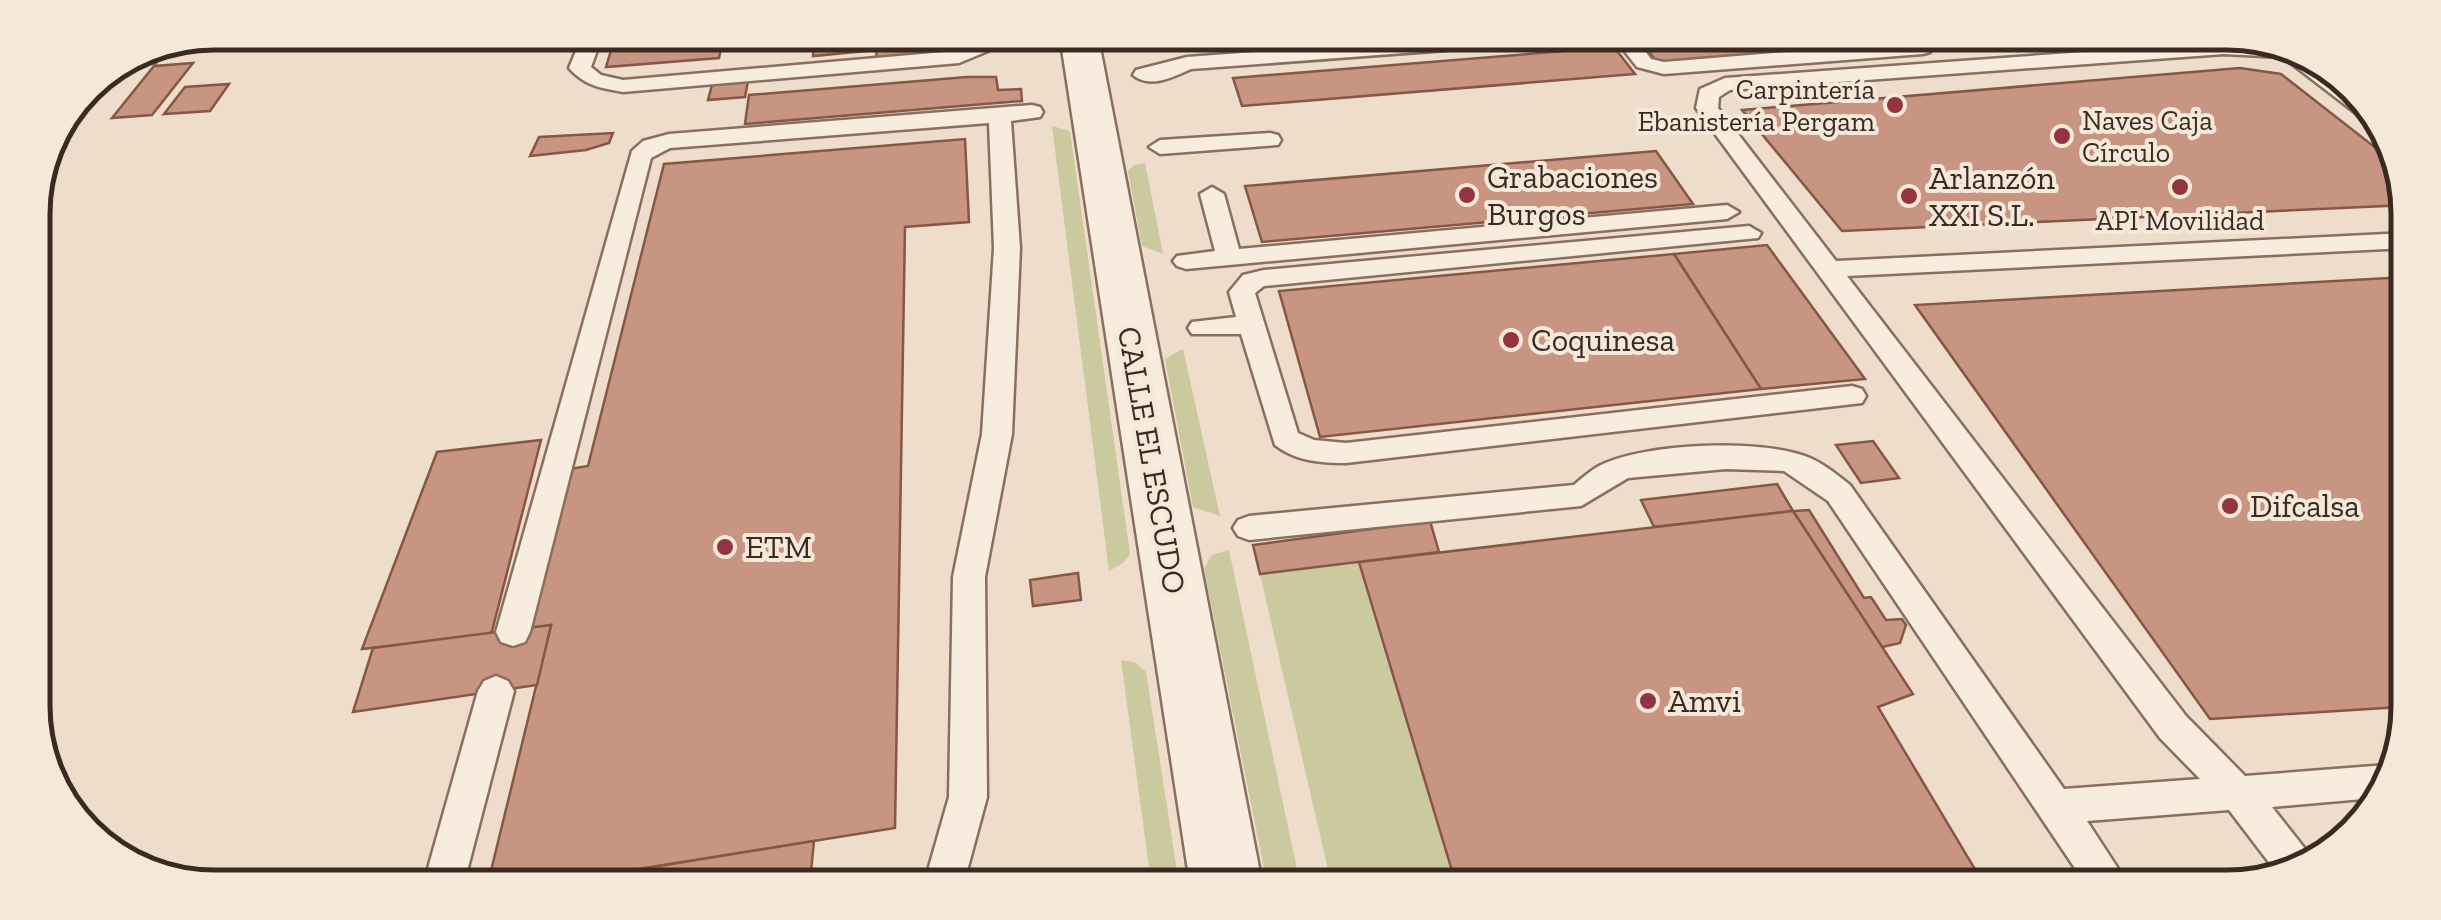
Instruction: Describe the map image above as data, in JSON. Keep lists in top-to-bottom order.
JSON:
{
  "streets": {
    "street": ["CALLE EL ESCUDO"]
  },
  "places": [
    "Carpintería Ebanistería Pergam",
    "Naves Caja Círculo",
    "API Movilidad",
    "Grabaciones Burgos",
    "Arlanzón XXI S.L.",
    "Coquinesa",
    "Difcalsa",
    "ETM",
    "Amvi"
  ]
}
